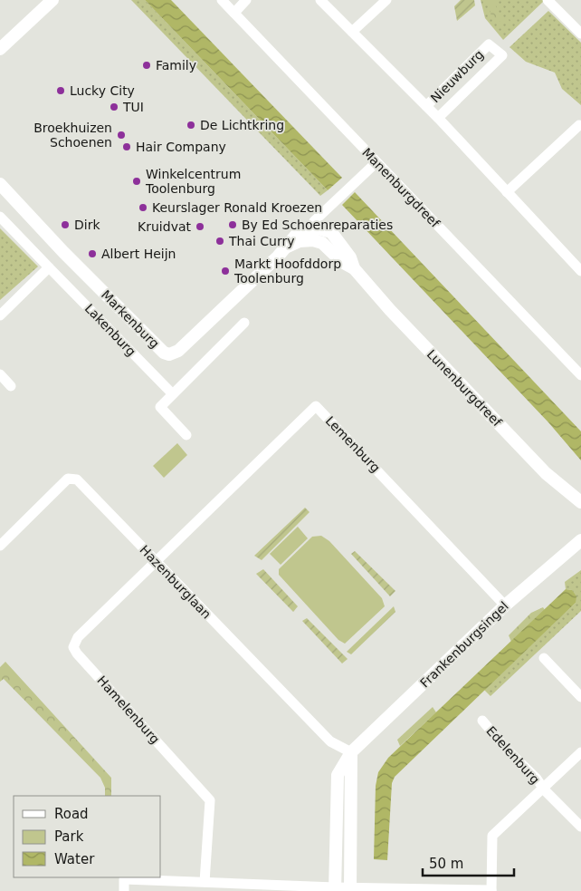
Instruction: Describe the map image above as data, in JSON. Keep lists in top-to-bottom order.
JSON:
{
  "streets": {
    "street": [
      "Nieuwburg",
      "Manenburgdreef",
      "Markenburg",
      "Lakenburg",
      "Lunenburgdreef",
      "Lemenburg",
      "Hazenburglaan",
      "Frankenburgsingel",
      "Hamelenburg",
      "Edelenburg"
    ]
  },
  "crossings": [
    ["Markenburg", "Lunenburgdreef"],
    ["Lemenburg", "Hazenburglaan"],
    ["Lemenburg", "Frankenburgsingel"],
    ["Lemenburg", "Hamelenburg"],
    ["Hazenburglaan", "Frankenburgsingel"],
    ["Hazenburglaan", "Hamelenburg"],
    ["Frankenburgsingel", "Edelenburg"],
    ["Hamelenburg", "Edelenburg"]
  ],
  "places": [
    "Family",
    "Lucky City",
    "TUI",
    "De Lichtkring",
    "Broekhuizen Schoenen",
    "Hair Company",
    "Winkelcentrum Toolenburg",
    "Keurslager Ronald Kroezen",
    "Dirk",
    "By Ed Schoenreparaties",
    "Kruidvat",
    "Thai Curry",
    "Albert Heijn",
    "Markt Hoofddorp Toolenburg"
  ],
  "legend": ["Road", "Park", "Water"],
  "scale_bar": "50 m"
}
